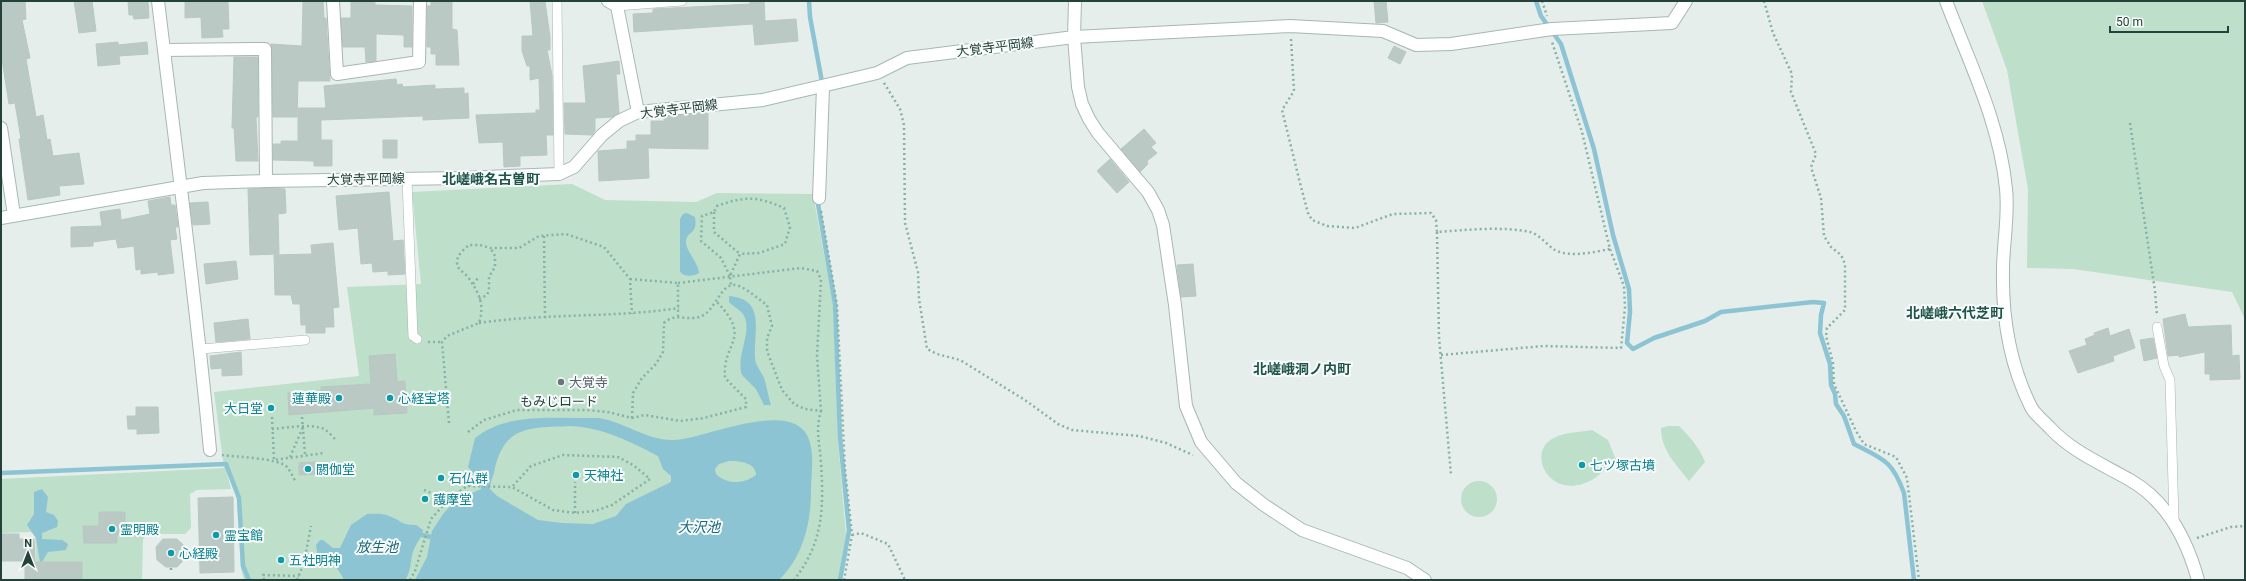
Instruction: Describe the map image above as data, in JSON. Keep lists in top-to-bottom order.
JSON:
{
  "streets": {
    "street": ["大覚寺平岡線"],
    "path": ["もみじロード"]
  },
  "districts": ["北嵯峨名古曽町", "北嵯峨六代芝町", "北嵯峨洞ノ内町"],
  "water": ["大沢池", "放生池"],
  "places": [
    "大覚寺",
    "蓮華殿",
    "心経宝塔",
    "大日堂",
    "七ツ塚古墳",
    "閼伽堂",
    "天神社",
    "石仏群",
    "護摩堂",
    "霊明殿",
    "霊宝館",
    "心経殿",
    "五社明神"
  ],
  "scale_bar": "50 m",
  "north": "top"
}
